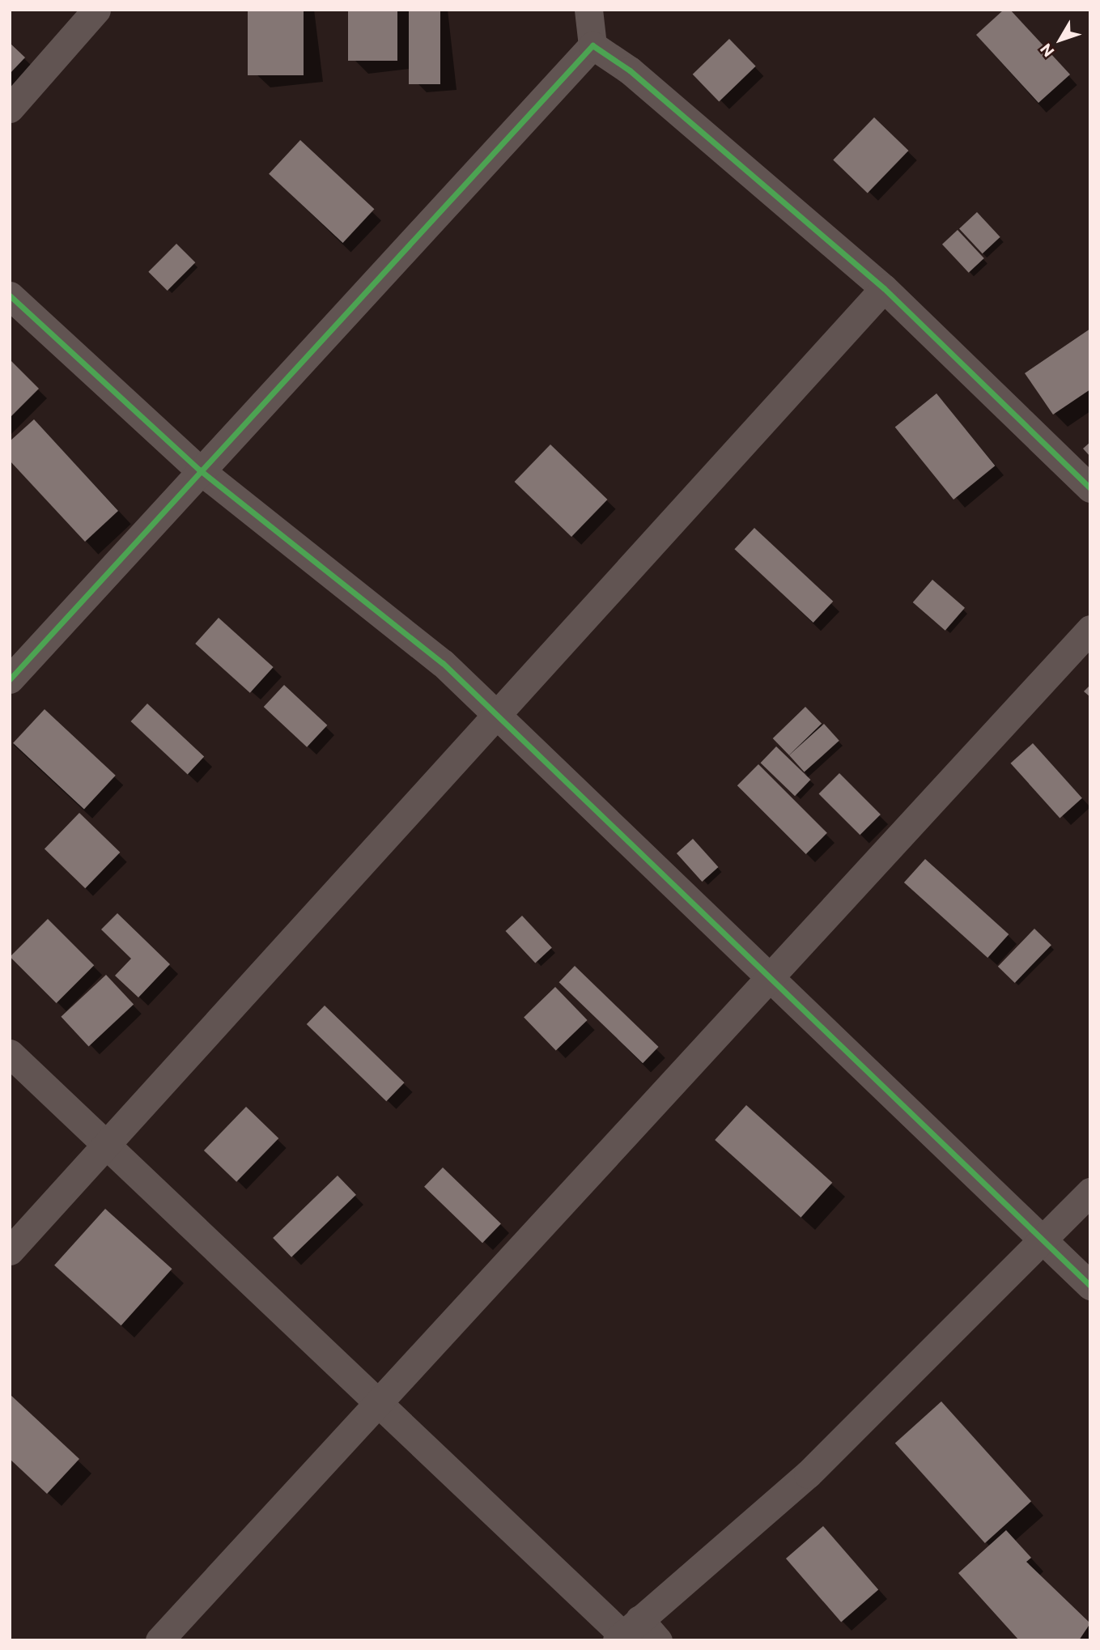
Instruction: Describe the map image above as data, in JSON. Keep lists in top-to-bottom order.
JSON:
{
  "north": "bottom left"
}
